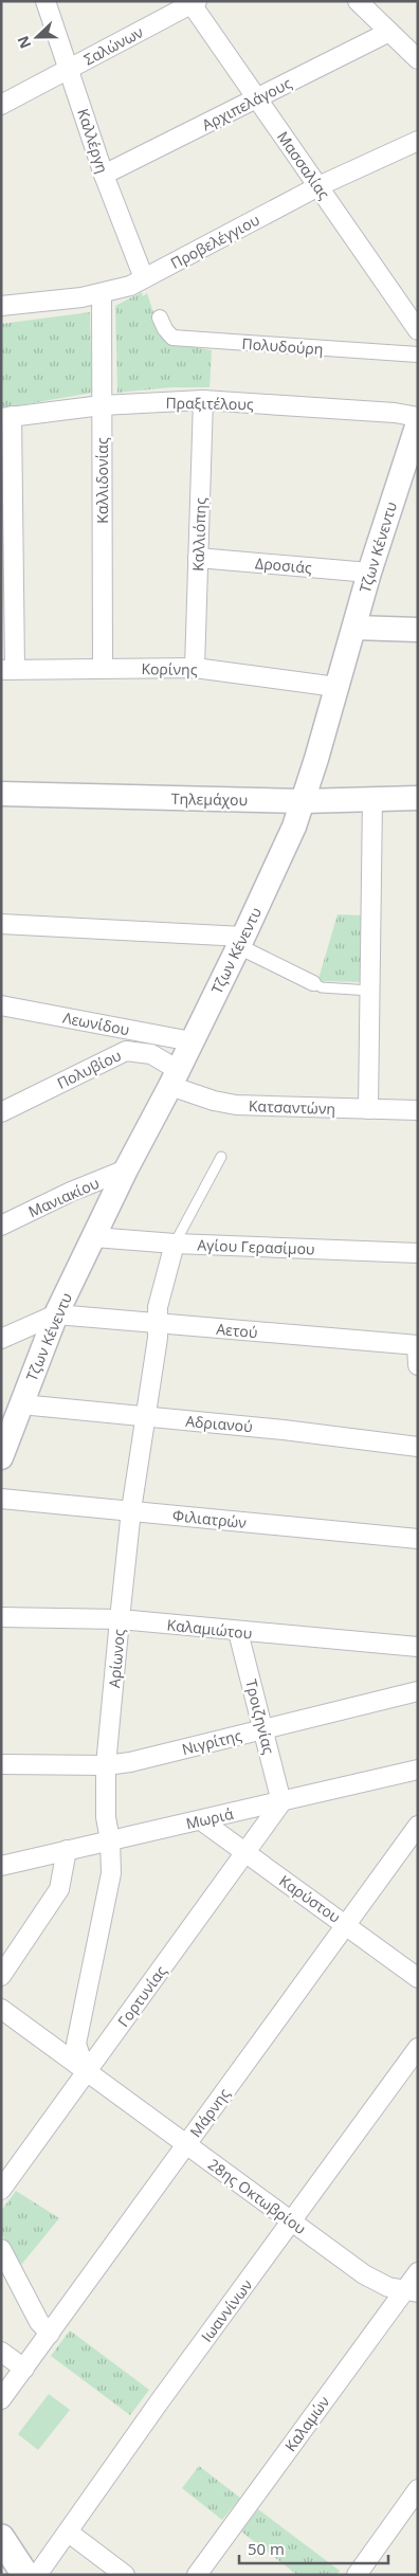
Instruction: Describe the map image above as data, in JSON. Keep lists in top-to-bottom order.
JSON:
{
  "streets": {
    "street": [
      "Σαλώνων",
      "Αρχιπελάγους",
      "Καλλέργη",
      "Μασσαλίας",
      "Προβελέγγιου",
      "Πολυδούρη",
      "Πραξιτέλους",
      "Καλλιδονίας",
      "Καλλιόπης",
      "Τζων Κένεντυ",
      "Δροσιάς",
      "Κορίνης",
      "Τηλεμάχου",
      "Λεωνίδου",
      "Πολυβίου",
      "Κατσαντώνη",
      "Μανιακίου",
      "Αγίου Γερασίμου",
      "Αετού",
      "Αδριανού",
      "Φιλιατρών",
      "Καλαμιώτου",
      "Αρίωνος",
      "Τροιζηνίας",
      "Νιγρίτης",
      "Μωριά",
      "Καρύστου",
      "Γορτυνίας",
      "Μάρνης",
      "28ης Οκτωβρίου",
      "Ιωαννίνων",
      "Καλαμών"
    ]
  },
  "crossings": [
    ["Σαλώνων", "Καλλέργη"],
    ["Σαλώνων", "Μασσαλίας"],
    ["Αρχιπελάγους", "Καλλέργη"],
    ["Αρχιπελάγους", "Μασσαλίας"],
    ["Καλλέργη", "Προβελέγγιου"],
    ["Μασσαλίας", "Προβελέγγιου"],
    ["Προβελέγγιου", "Καλλιδονίας"],
    ["Πραξιτέλους", "Καλλιδονίας"],
    ["Πραξιτέλους", "Καλλιόπης"],
    ["Καλλιδονίας", "Κορίνης"],
    ["Καλλιόπης", "Δροσιάς"],
    ["Καλλιόπης", "Κορίνης"],
    ["Τζων Κένεντυ", "Δροσιάς"],
    ["Τζων Κένεντυ", "Κορίνης"],
    ["Τζων Κένεντυ", "Τηλεμάχου"],
    ["Τζων Κένεντυ", "Λεωνίδου"],
    ["Τζων Κένεντυ", "Πολυβίου"],
    ["Τζων Κένεντυ", "Κατσαντώνη"],
    ["Τζων Κένεντυ", "Μανιακίου"],
    ["Τζων Κένεντυ", "Αγίου Γερασίμου"],
    ["Τζων Κένεντυ", "Αετού"],
    ["Τζων Κένεντυ", "Αδριανού"],
    ["Πολυβίου", "Κατσαντώνη"],
    ["Αγίου Γερασίμου", "Αρίωνος"],
    ["Αετού", "Αρίωνος"],
    ["Αδριανού", "Αρίωνος"],
    ["Φιλιατρών", "Αρίωνος"],
    ["Καλαμιώτου", "Αρίωνος"],
    ["Καλαμιώτου", "Τροιζηνίας"],
    ["Αρίωνος", "Νιγρίτης"],
    ["Αρίωνος", "Μωριά"],
    ["Αρίωνος", "Γορτυνίας"],
    ["Αρίωνος", "28ης Οκτωβρίου"],
    ["Τροιζηνίας", "Νιγρίτης"],
    ["Τροιζηνίας", "Μωριά"],
    ["Τροιζηνίας", "Γορτυνίας"],
    ["Μωριά", "Καρύστου"],
    ["Μωριά", "Γορτυνίας"],
    ["Καρύστου", "Γορτυνίας"],
    ["Καρύστου", "Μάρνης"],
    ["Γορτυνίας", "28ης Οκτωβρίου"],
    ["Μάρνης", "28ης Οκτωβρίου"],
    ["28ης Οκτωβρίου", "Ιωαννίνων"],
    ["28ης Οκτωβρίου", "Καλαμών"]
  ],
  "scale_bar": "50 m",
  "north": "left"
}
